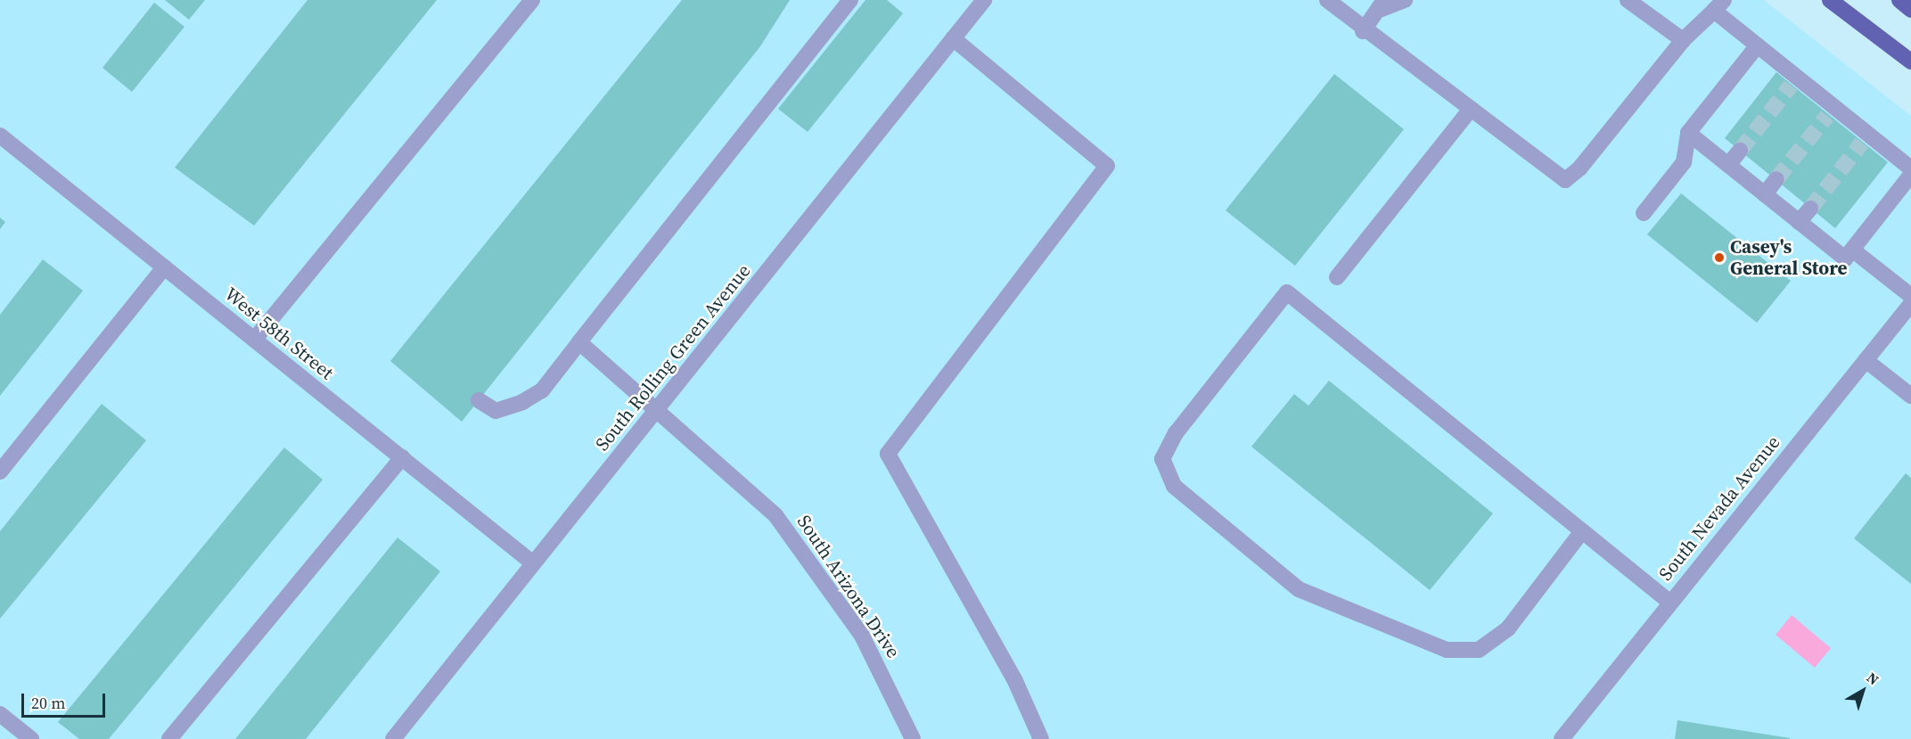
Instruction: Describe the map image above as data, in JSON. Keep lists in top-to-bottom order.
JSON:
{
  "streets": {
    "street": [
      "West 58th Street",
      "South Rolling Green Avenue",
      "South Nevada Avenue",
      "South Arizona Drive"
    ]
  },
  "crossings": [
    ["West 58th Street", "South Rolling Green Avenue"],
    ["South Rolling Green Avenue", "South Arizona Drive"]
  ],
  "places": ["Casey's General Store"],
  "scale_bar": "20 m",
  "north": "top right"
}
